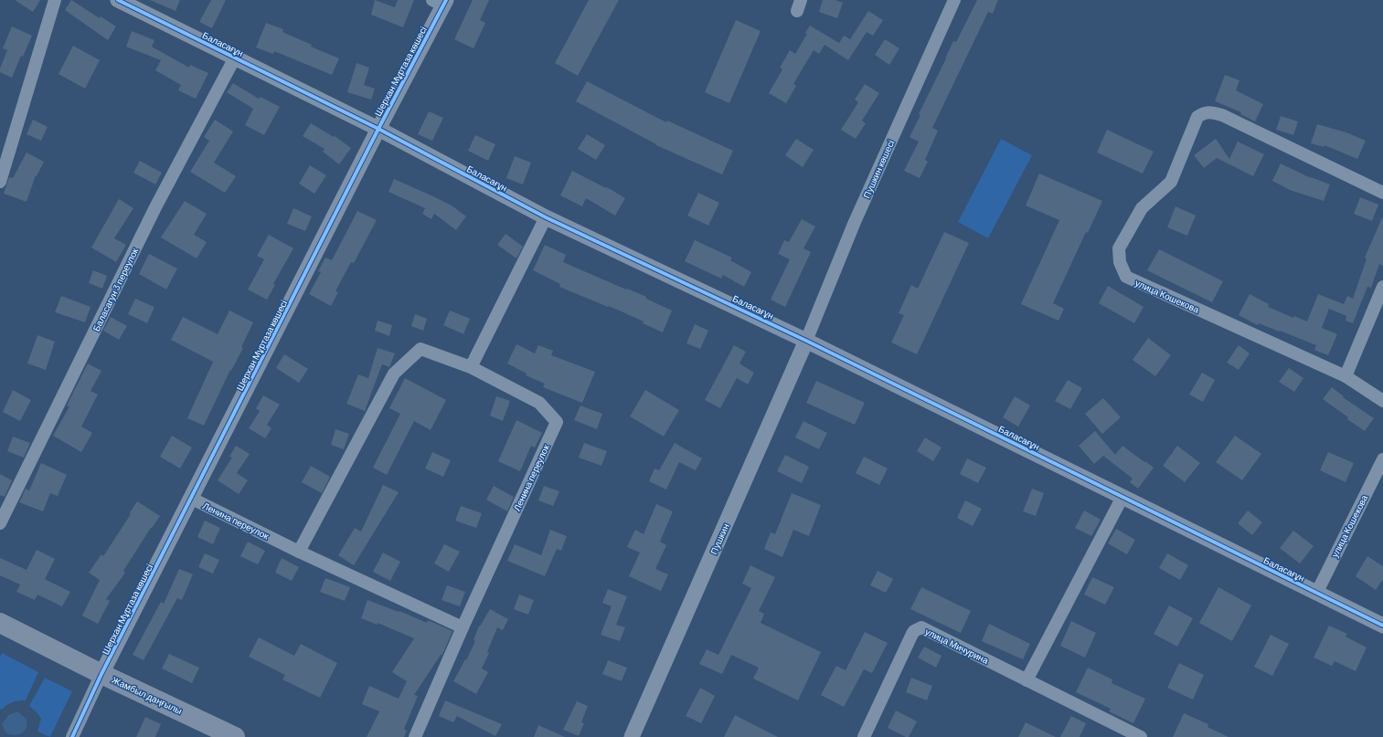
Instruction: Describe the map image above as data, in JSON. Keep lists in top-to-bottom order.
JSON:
{
  "streets": {
    "main road": ["Жамбыл даңғылы"],
    "street": [
      "Баласағұн",
      "Шерхан Мұртаза көшесі",
      "Пушкин көшесі",
      "Баласагун 3 переулок",
      "улица Кошекова",
      "Ленина переулок",
      "Пушкин",
      "улица Мичурина"
    ]
  },
  "crossings": [
    ["Баласағұн", "Шерхан Мұртаза көшесі"],
    ["Баласағұн", "Пушкин көшесі"],
    ["Баласағұн", "Баласагун 3 переулок"],
    ["Баласағұн", "улица Кошекова"],
    ["Баласағұн", "Пушкин"],
    ["Шерхан Мұртаза көшесі", "Ленина переулок"],
    ["Шерхан Мұртаза көшесі", "Жамбыл даңғылы"],
    ["Пушкин көшесі", "Пушкин"]
  ]
}
